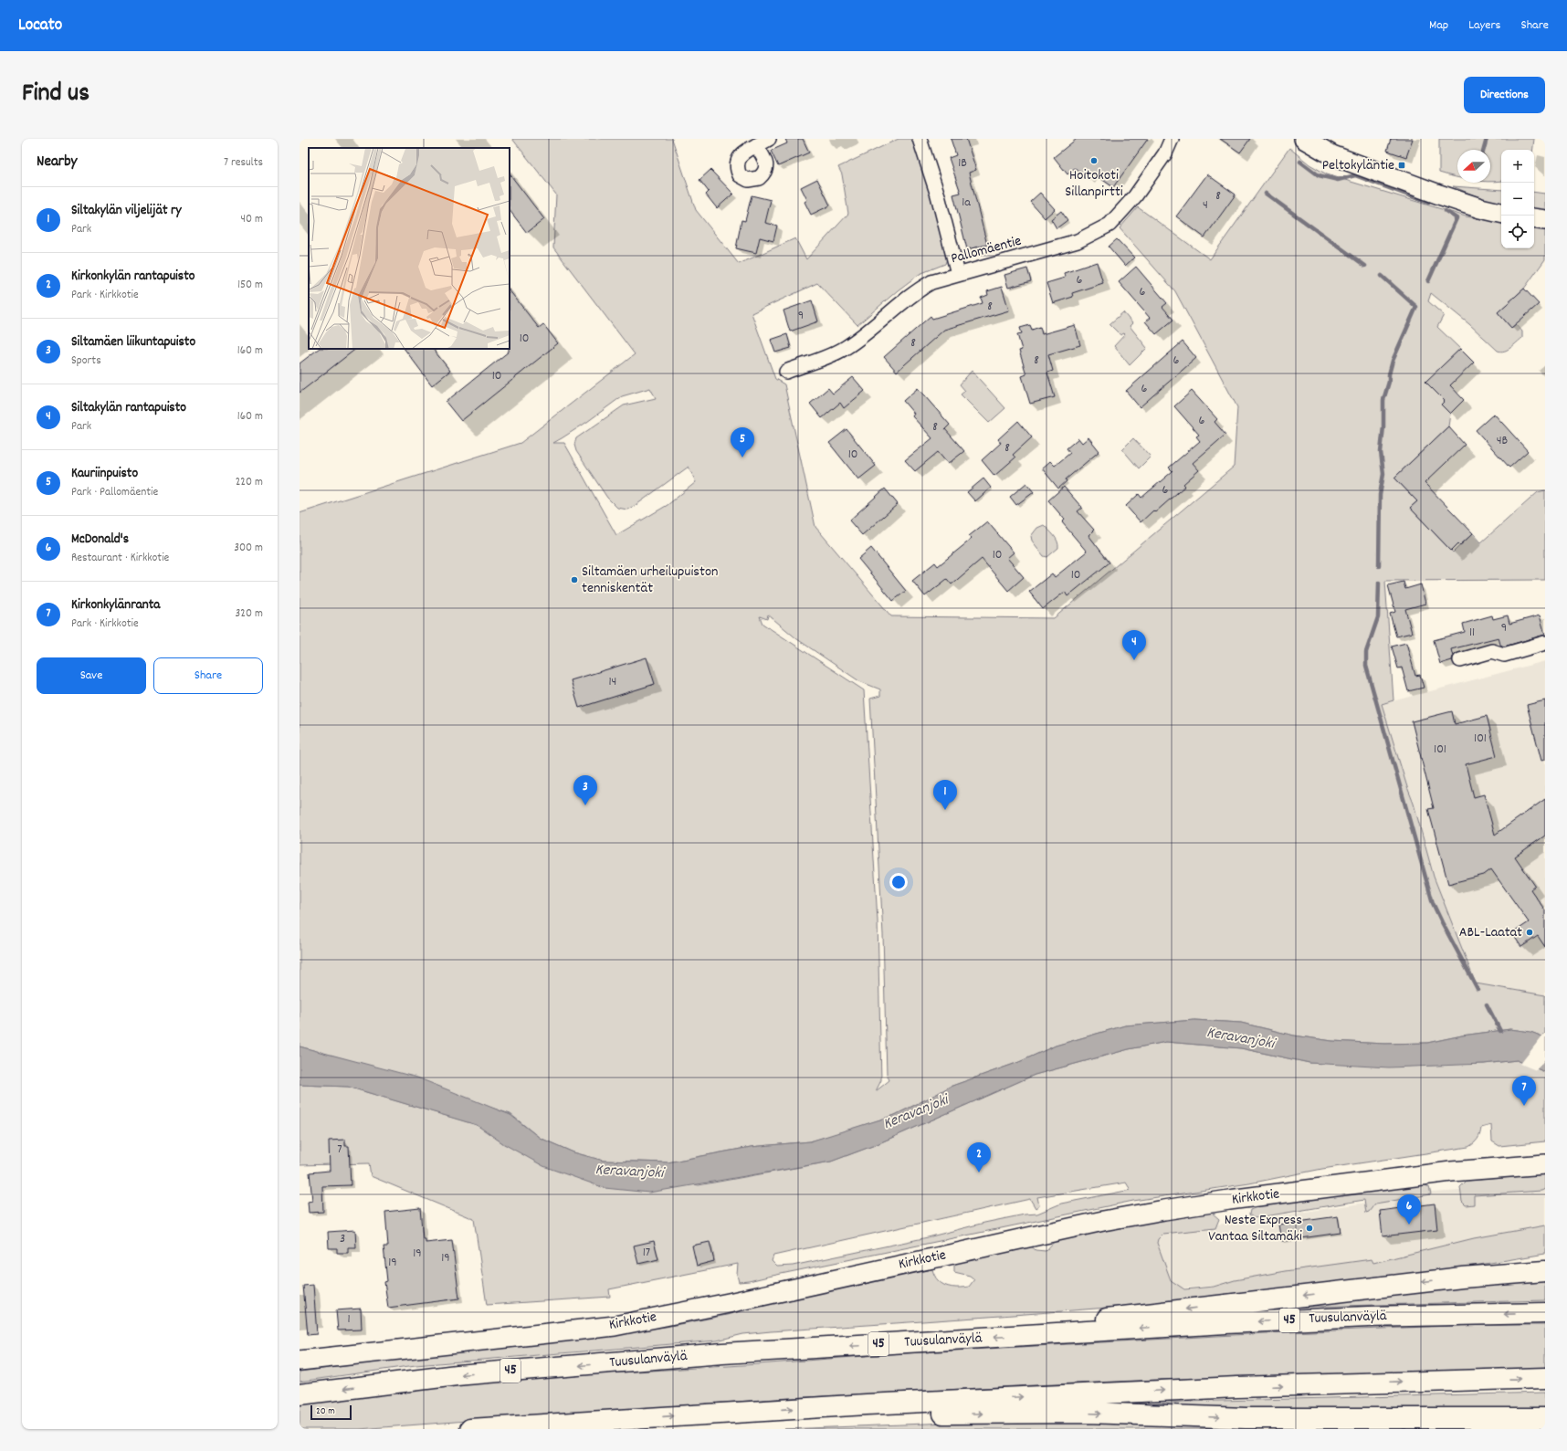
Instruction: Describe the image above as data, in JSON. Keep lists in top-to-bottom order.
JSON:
{
  "streets": {
    "highway": ["Tuusulanväylä", "45"],
    "street": ["Pallomäentie", "Kirkkotie"]
  },
  "water": ["Keravanjoki"],
  "places": {
    "other": [
      "Hoitokoti Sillanpirtti",
      "Siltamäen urheilupuiston tenniskentät",
      "ABL-Laatat",
      "Neste Express Vantaa Siltamäki"
    ],
    "transit": ["Peltokyläntie"]
  },
  "house_numbers": [
    "1B",
    "8",
    "1a",
    "4",
    "6",
    "6",
    "8",
    "9",
    "10",
    "8",
    "8",
    "6",
    "10",
    "6",
    "6",
    "8",
    "4B",
    "8",
    "10",
    "6",
    "10",
    "10",
    "9",
    "11",
    "14",
    "101",
    "101",
    "7",
    "3",
    "17",
    "19",
    "19",
    "19",
    "1"
  ],
  "scale_bar": "20 m",
  "north": "left",
  "page": {
    "header": "Locato",
    "nav": ["Map", "Layers", "Share"],
    "title": "Find us",
    "buttons": [
      "Directions",
      ["Save", "Share"]
    ],
    "heading": ["Nearby", "7 results"],
    "map_buttons": ["+", "−"],
    "list": [
      {
        "mark": "1",
        "name": "Siltakylän viljelijät ry",
        "note": "Park",
        "value": "40 m"
      },
      {
        "mark": "2",
        "name": "Kirkonkylän rantapuisto",
        "note": "Park · Kirkkotie",
        "value": "150 m"
      },
      {
        "mark": "3",
        "name": "Siltamäen liikuntapuisto",
        "note": "Sports",
        "value": "160 m"
      },
      {
        "mark": "4",
        "name": "Siltakylän rantapuisto",
        "note": "Park",
        "value": "160 m"
      },
      {
        "mark": "5",
        "name": "Kauriinpuisto",
        "note": "Park · Pallomäentie",
        "value": "220 m"
      },
      {
        "mark": "6",
        "name": "McDonald's",
        "note": "Restaurant · Kirkkotie",
        "value": "300 m"
      },
      {
        "mark": "7",
        "name": "Kirkonkylänranta",
        "note": "Park · Kirkkotie",
        "value": "320 m"
      }
    ],
    "pins": [
      "5",
      "4",
      "3",
      "1",
      "7",
      "2",
      "6"
    ],
    "scale": "20 m"
  }
}
